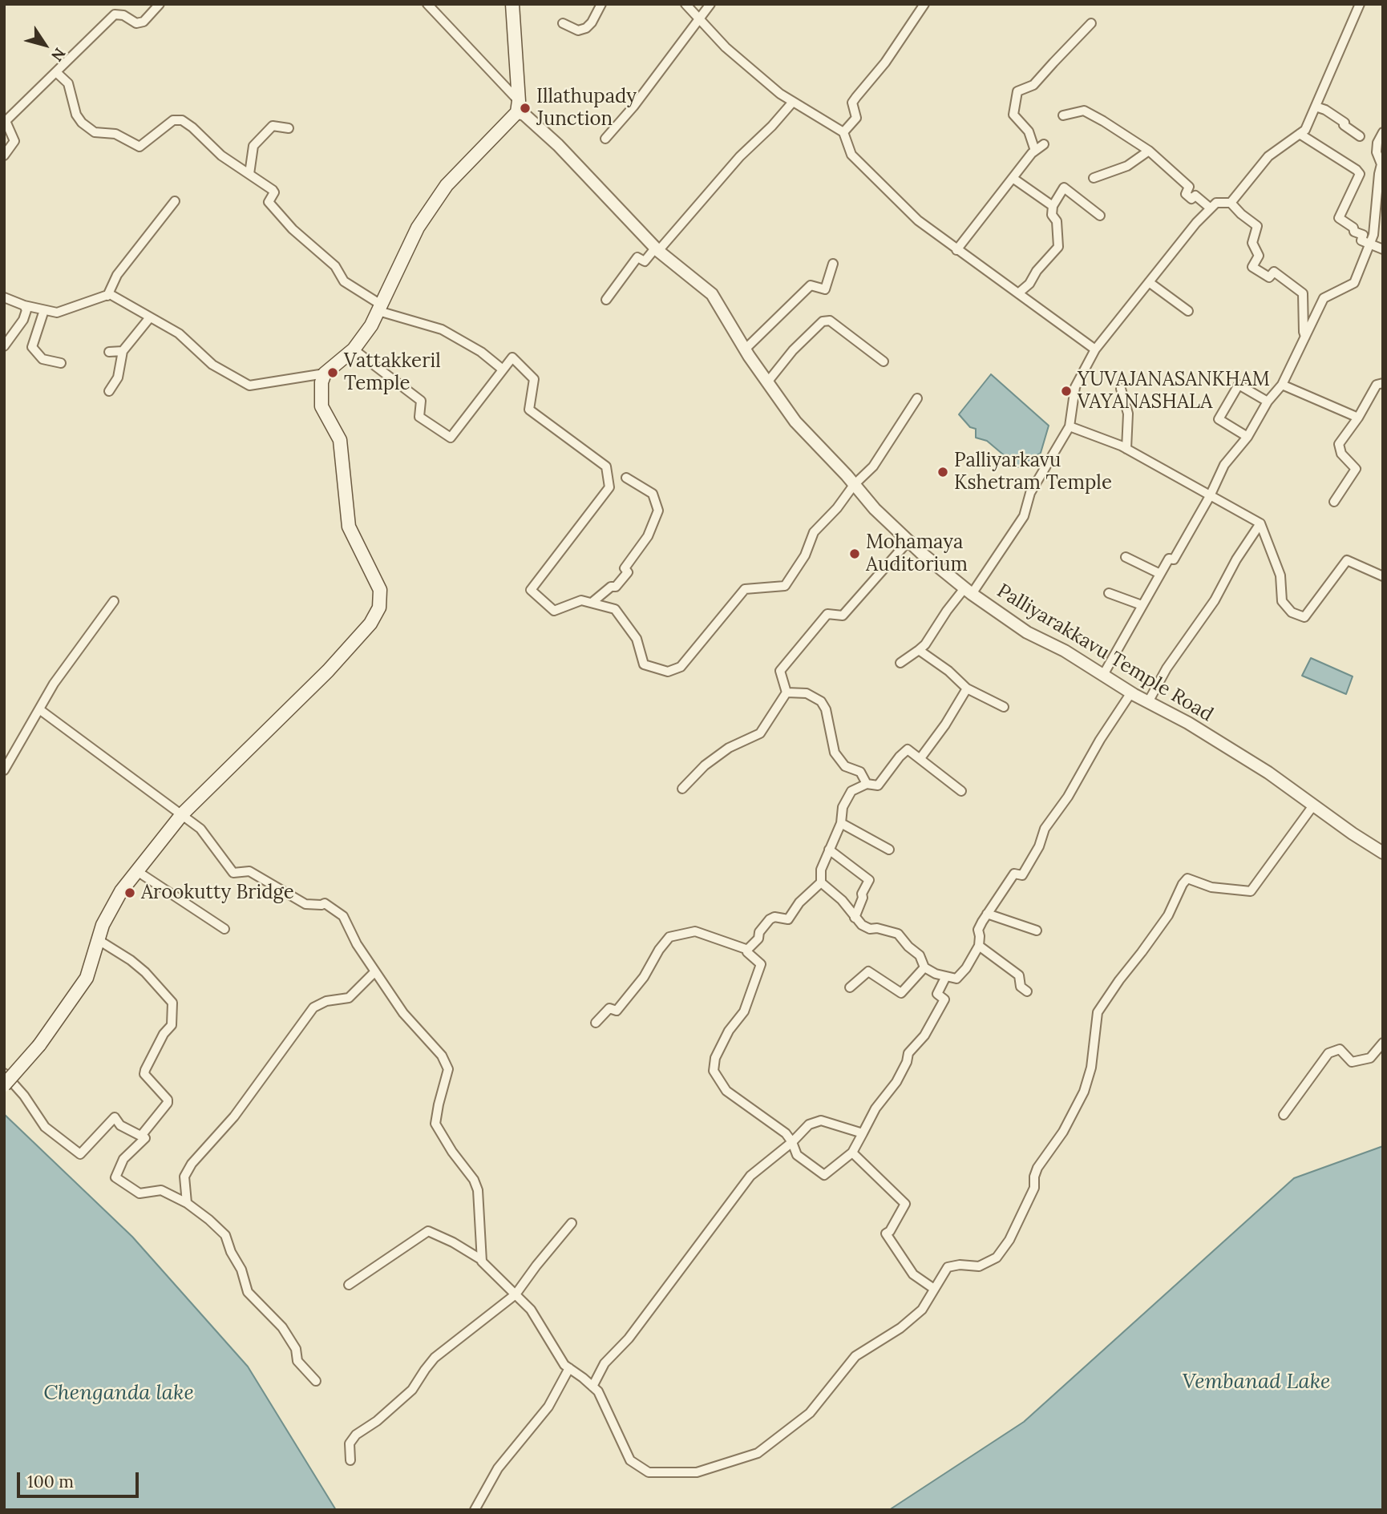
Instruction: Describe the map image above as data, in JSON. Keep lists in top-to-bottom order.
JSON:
{
  "streets": {
    "street": ["Palliyarakkavu Temple Road"]
  },
  "water": ["Vembanad Lake", "Chenganda lake"],
  "places": [
    "Illathupady Junction",
    "Vattakkeril Temple",
    "YUVAJANASANKHAM VAYANASHALA",
    "Palliyarkavu Kshetram Temple",
    "Mohamaya Auditorium",
    "Arookutty Bridge"
  ],
  "scale_bar": "100 m",
  "north": "bottom right"
}
